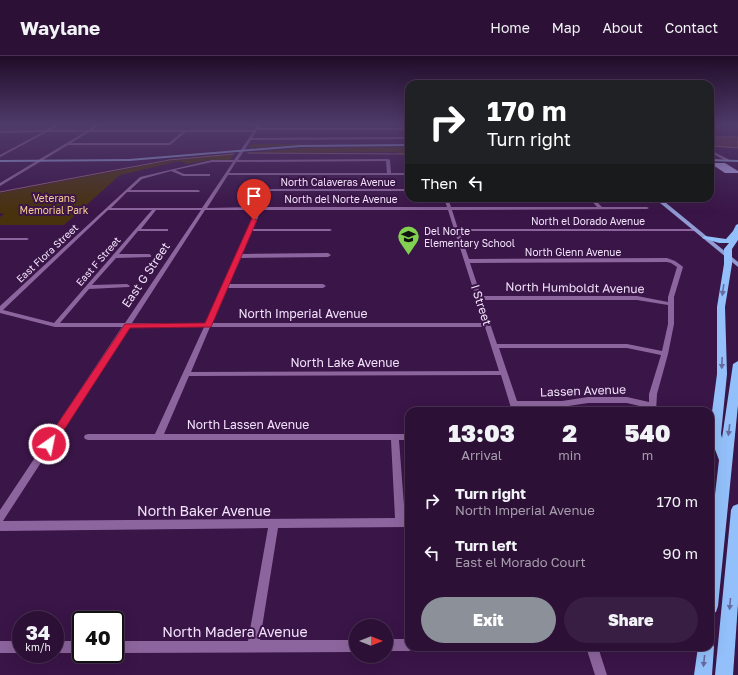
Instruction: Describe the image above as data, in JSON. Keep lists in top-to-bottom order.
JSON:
{
  "streets": {
    "street": [
      "North Calaveras Avenue",
      "North del Norte Avenue",
      "North el Dorado Avenue",
      "North Glenn Avenue",
      "East Flora Street",
      "East F Street",
      "East G Street",
      "North Humboldt Avenue",
      "I Street",
      "North Imperial Avenue",
      "North Lake Avenue",
      "Lassen Avenue",
      "North Lassen Avenue",
      "North Baker Avenue",
      "North Madera Avenue"
    ]
  },
  "crossings": [
    ["North Calaveras Avenue", "North del Norte Avenue"],
    ["North del Norte Avenue", "East Flora Street"],
    ["North del Norte Avenue", "East F Street"],
    ["North del Norte Avenue", "East G Street"],
    ["North del Norte Avenue", "I Street"],
    ["North el Dorado Avenue", "I Street"],
    ["North Glenn Avenue", "North Humboldt Avenue"],
    ["North Glenn Avenue", "I Street"],
    ["East Flora Street", "East G Street"],
    ["East Flora Street", "North Imperial Avenue"],
    ["East F Street", "North Imperial Avenue"],
    ["East G Street", "North Imperial Avenue"],
    ["North Humboldt Avenue", "I Street"],
    ["I Street", "North Imperial Avenue"],
    ["I Street", "North Lake Avenue"]
  ],
  "parks": ["Veterans Memorial Park"],
  "places": {
    "school or university": ["Del Norte Elementary School"]
  },
  "north": "right",
  "page": {
    "header": "Waylane",
    "nav": [
      "Home",
      "Map",
      "About",
      "Contact"
    ],
    "turn": ["170 m", "Turn right"],
    "then": "Then",
    "eta": [
      "13:03",
      "Arrival",
      "2",
      "min",
      "540",
      "m"
    ],
    "list": [
      {
        "name": "Turn right",
        "note": "North Imperial Avenue",
        "value": "170 m"
      },
      {
        "name": "Turn left",
        "note": "East el Morado Court",
        "value": "90 m"
      }
    ],
    "buttons": ["Exit", "Share"],
    "speed": "34 km/h",
    "limit": "40"
  }
}
